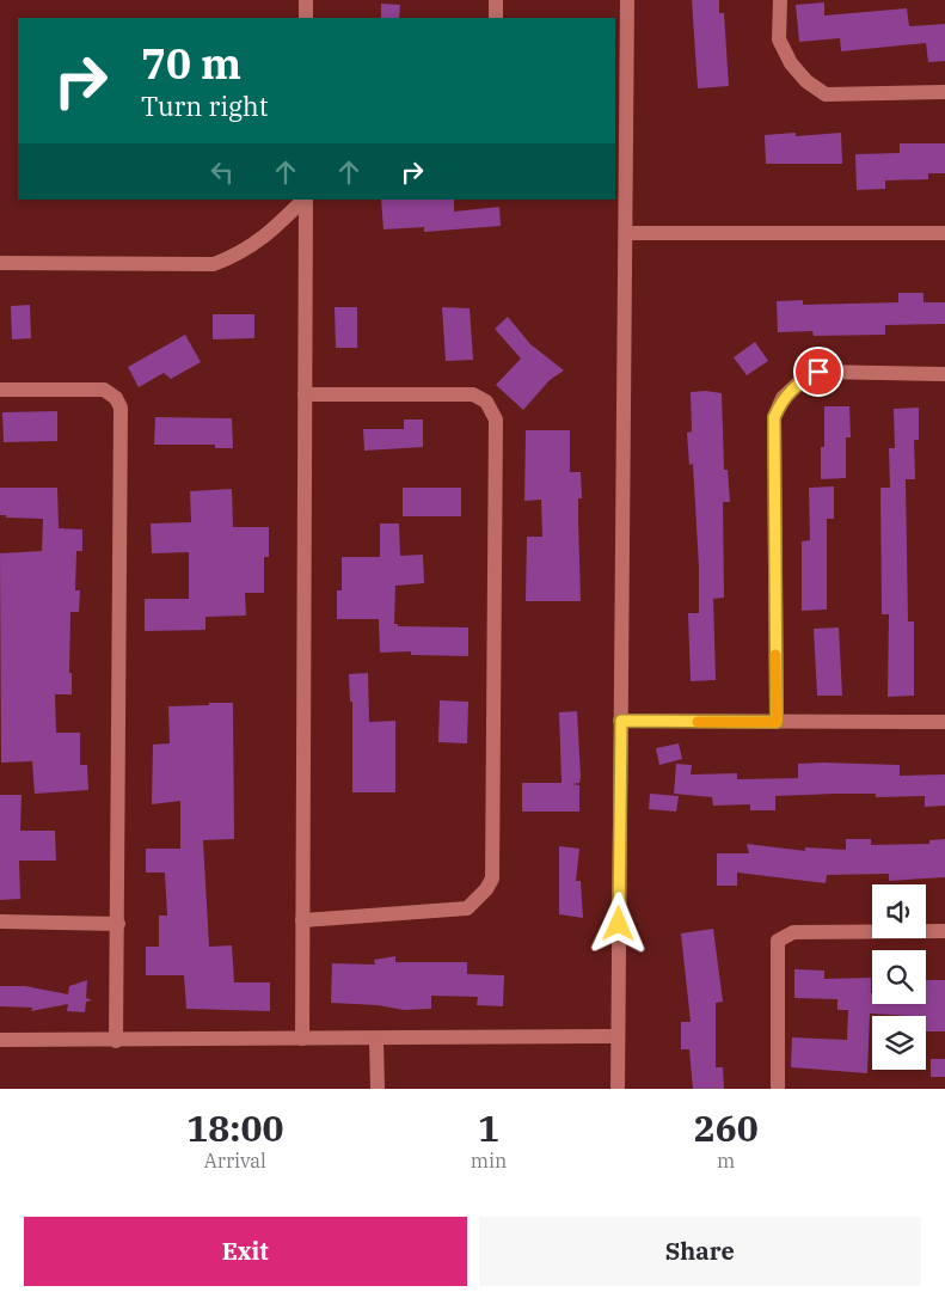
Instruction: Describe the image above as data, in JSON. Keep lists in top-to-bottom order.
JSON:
{
  "page": {
    "turn": ["70 m", "Turn right"],
    "eta": [
      "18:00",
      "Arrival",
      "1",
      "min",
      "260",
      "m"
    ],
    "buttons": ["Exit", "Share"]
  }
}
